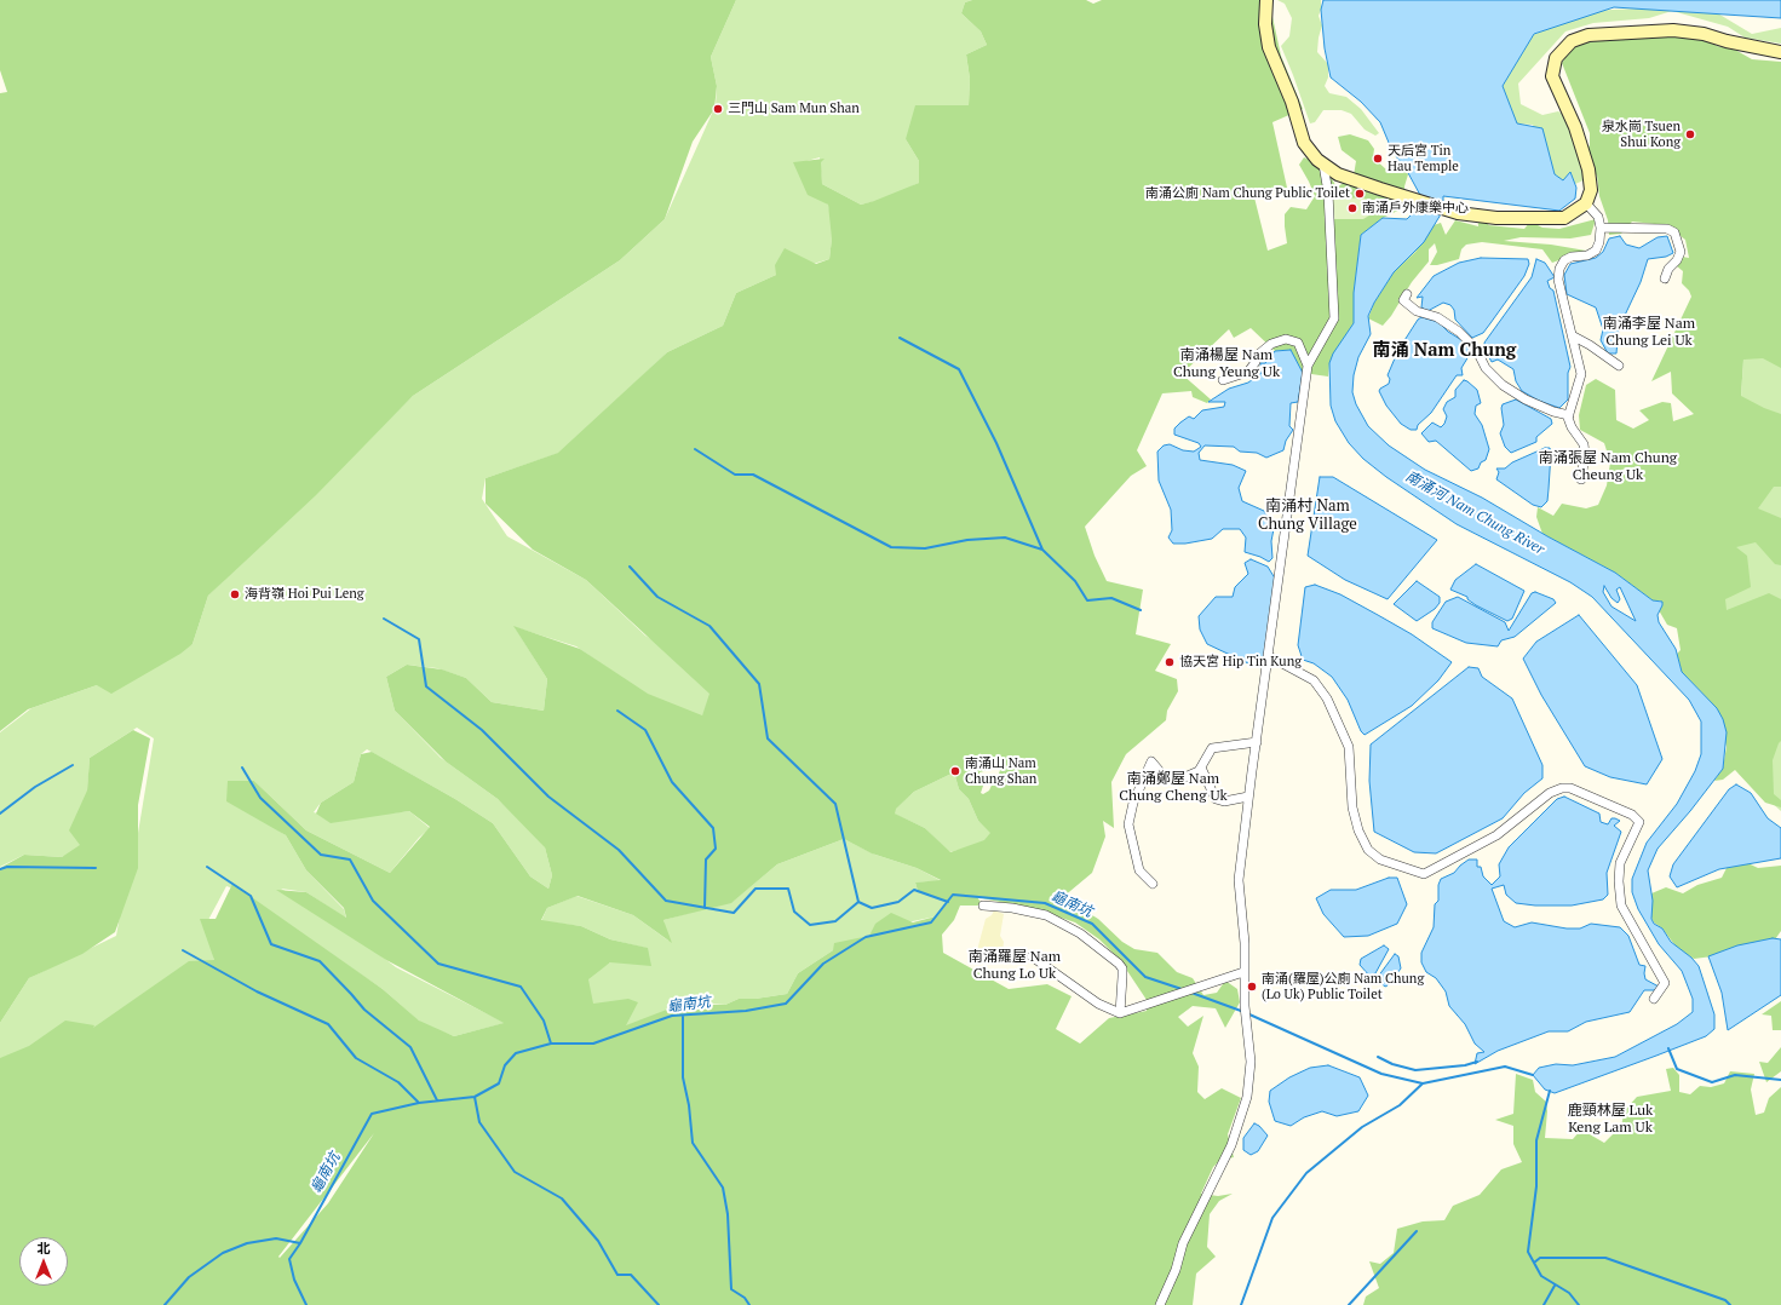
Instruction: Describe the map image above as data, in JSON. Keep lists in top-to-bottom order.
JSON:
{
  "districts": [
    "南涌李屋 Nam Chung Lei Uk",
    "南涌 Nam Chung",
    "南涌楊屋 Nam Chung Yeung Uk",
    "南涌張屋 Nam Chung Cheung Uk",
    "南涌村 Nam Chung Village",
    "南涌鄭屋 Nam Chung Cheng Uk",
    "南涌羅屋 Nam Chung Lo Uk",
    "鹿頸林屋 Luk Keng Lam Uk"
  ],
  "water": ["南涌河 Nam Chung River", "龜南坑"],
  "places": [
    "三門山 Sam Mun Shan",
    "泉水崗 Tsuen Shui Kong",
    "天后宮 Tin Hau Temple",
    "南涌公廁 Nam Chung Public Toilet",
    "南涌戶外康樂中心",
    "海背嶺 Hoi Pui Leng",
    "協天宮 Hip Tin Kung",
    "南涌山 Nam Chung Shan",
    "南涌(羅屋)公廁 Nam Chung (Lo Uk) Public Toilet"
  ],
  "north": "top"
}
